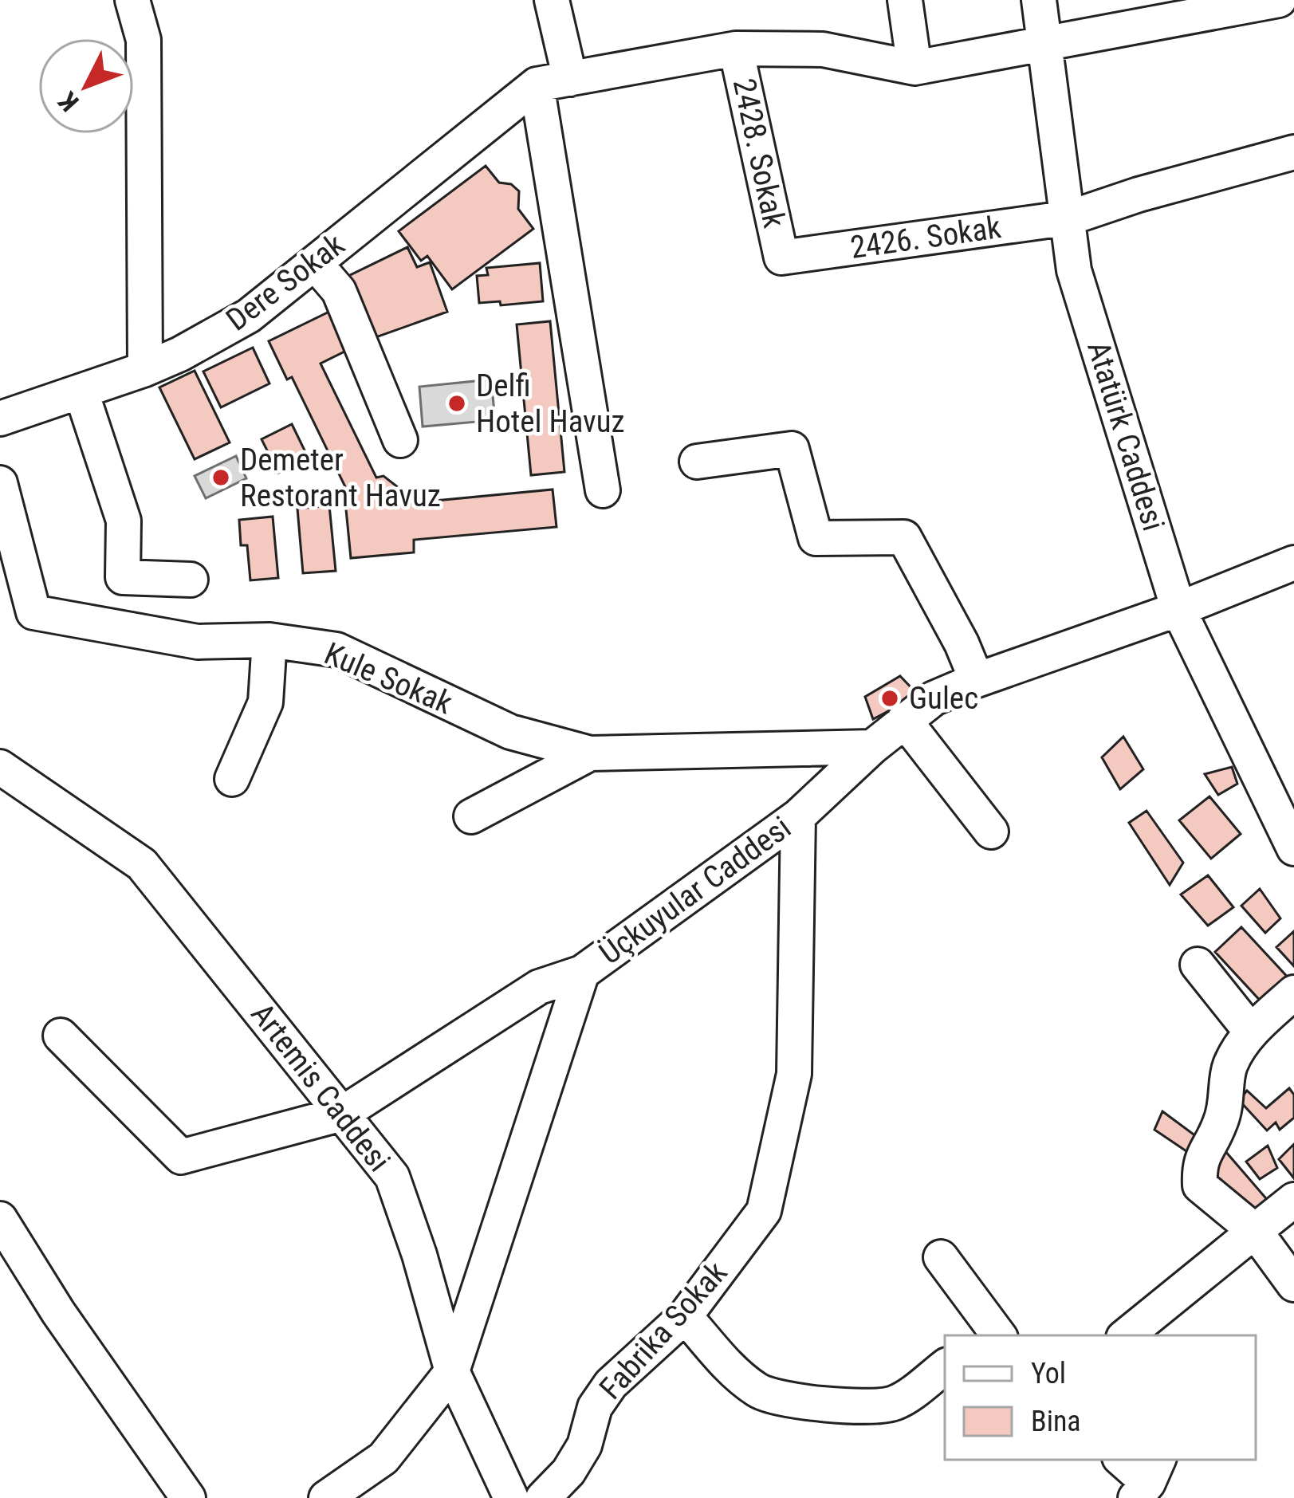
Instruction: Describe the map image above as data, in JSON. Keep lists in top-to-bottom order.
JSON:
{
  "streets": {
    "street": [
      "2428. Sokak",
      "2426. Sokak",
      "Dere Sokak",
      "Atatürk Caddesi",
      "Kule Sokak",
      "Üçkuyular Caddesi",
      "Artemis Caddesi",
      "Fabrika Sokak"
    ]
  },
  "crossings": [
    ["2428. Sokak", "2426. Sokak"],
    ["2428. Sokak", "Dere Sokak"],
    ["2426. Sokak", "Atatürk Caddesi"],
    ["Dere Sokak", "Atatürk Caddesi"],
    ["Atatürk Caddesi", "Üçkuyular Caddesi"],
    ["Kule Sokak", "Üçkuyular Caddesi"],
    ["Üçkuyular Caddesi", "Artemis Caddesi"],
    ["Üçkuyular Caddesi", "Fabrika Sokak"]
  ],
  "places": ["Delfi Hotel Havuz", "Demeter Restorant Havuz", "Gulec"],
  "legend": ["Yol", "Bina"],
  "north": "bottom left"
}
